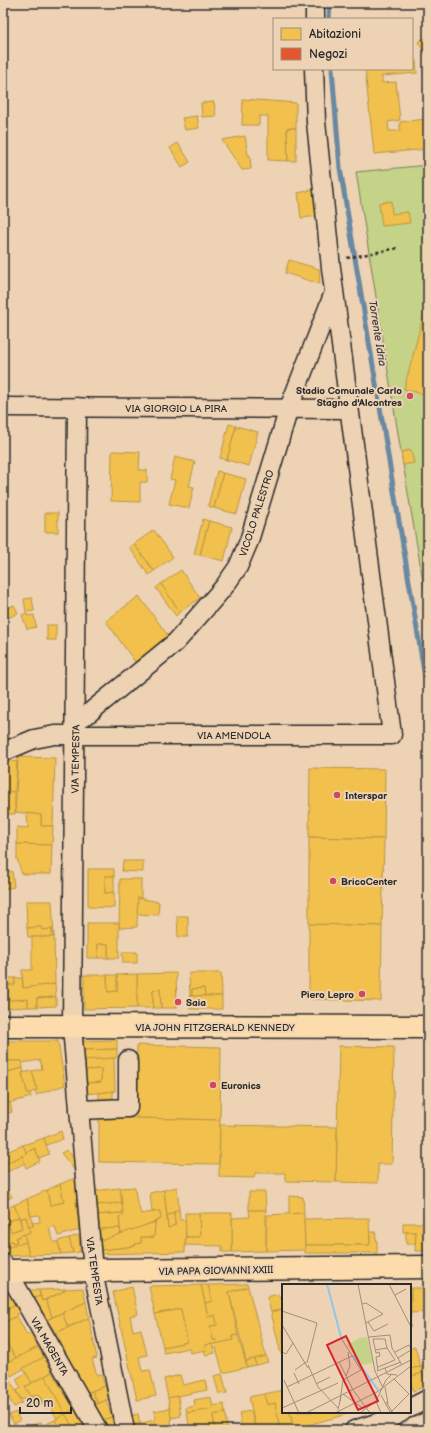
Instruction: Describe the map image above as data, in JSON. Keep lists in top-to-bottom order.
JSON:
{
  "streets": {
    "main road": ["VIA JOHN FITZGERALD KENNEDY", "VIA PAPA GIOVANNI XXIII"],
    "street": [
      "VIA GIORGIO LA PIRA",
      "VICOLO PALESTRO",
      "VIA AMENDOLA",
      "VIA TEMPESTA",
      "VIA MAGENTA"
    ]
  },
  "crossings": [
    ["VIA GIORGIO LA PIRA", "VICOLO PALESTRO"],
    ["VIA GIORGIO LA PIRA", "VIA AMENDOLA"],
    ["VIA GIORGIO LA PIRA", "VIA TEMPESTA"],
    ["VICOLO PALESTRO", "VIA AMENDOLA"],
    ["VICOLO PALESTRO", "VIA TEMPESTA"],
    ["VIA AMENDOLA", "VIA TEMPESTA"],
    ["VIA TEMPESTA", "VIA JOHN FITZGERALD KENNEDY"],
    ["VIA TEMPESTA", "VIA PAPA GIOVANNI XXIII"],
    ["VIA PAPA GIOVANNI XXIII", "VIA MAGENTA"]
  ],
  "water": ["Torrente Idria"],
  "places": [
    "Stadio Comunale Carlo Stagno d'Alcontres",
    "Interspar",
    "BricoCenter",
    "Piero Lepro",
    "Saia",
    "Euronics"
  ],
  "legend": ["Abitazioni", "Negozi"],
  "scale_bar": "20 m"
}
